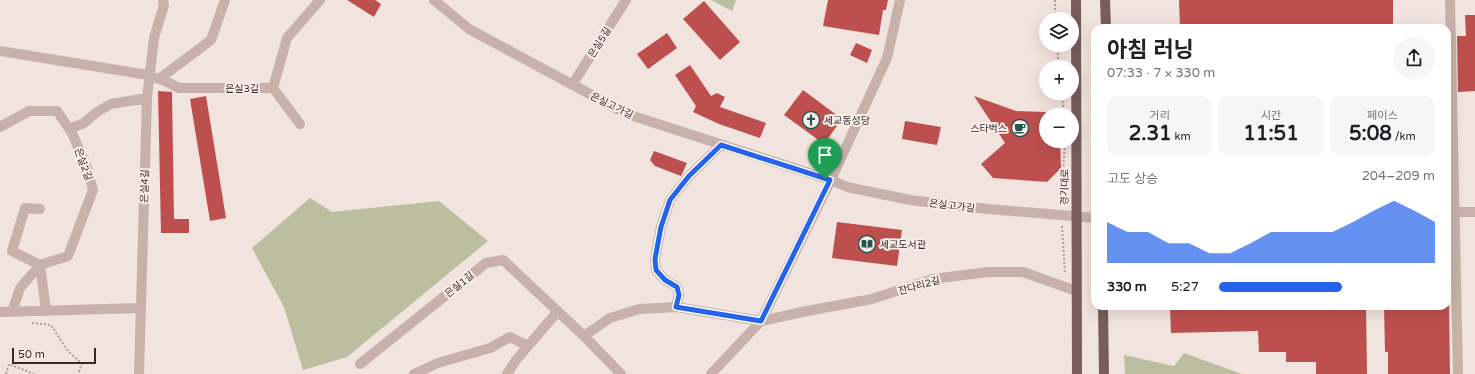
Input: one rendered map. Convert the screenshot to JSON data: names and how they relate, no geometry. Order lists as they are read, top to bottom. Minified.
{"streets":{"main road":["경기대로"],"street":["은실5길","은실3길","은실고가길","은실2길","은실4길","은실1길","잔다리2길"]},"crossings":[["은실5길","은실고가길"],["은실3길","은실4길"],["은실고가길","경기대로"],["경기대로","잔다리2길"],["은실1길","잔다리2길"]],"places":{"church":["세교동성당"],"cafe":["스타벅스"],"library":["세교도서관"]},"scale_bar":"50 m","page":{"map_buttons":["+","−"],"heading":["아침 러닝","07:33 · 7 × 330 m"],"stats":[["거리","2.31 km"],["시간","11:51"],["페이스","5:08 /km"]],"chart":["고도 상승","204–209 m"],"list":[{"name":"330 m","note":"5:27"}],"scale":"50 m"}}
